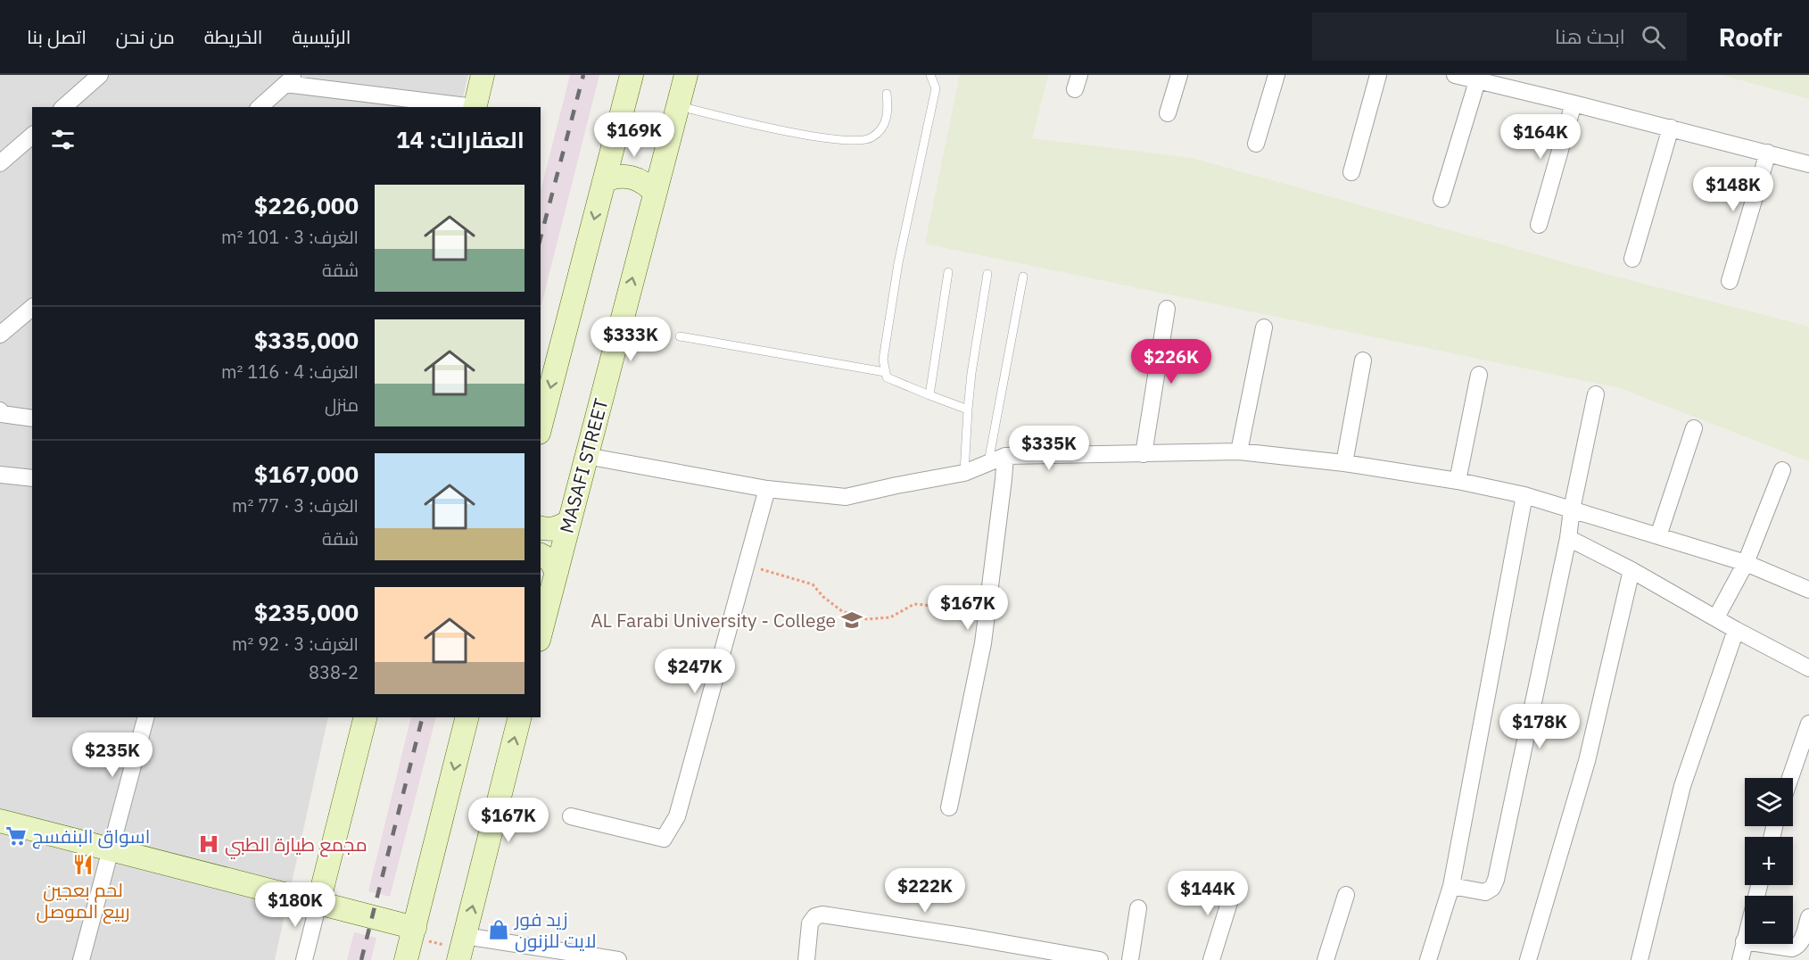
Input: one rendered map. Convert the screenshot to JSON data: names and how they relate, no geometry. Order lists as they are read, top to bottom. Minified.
{"streets":{"main road":["MASAFI STREET"]},"places":{"school or university":["AL Farabi University - College"],"supermarket":["اسواق البنفسج"],"hospital":["مجمع طيارة الطبي"],"restaurant":["لحم بعجين ربيع الموصل"],"shop":["زيد فور لايت للزنون"]},"page":{"header":"Roofr","search":"ابحث هنا","nav":["الرئيسية","الخريطة","من نحن","اتصل بنا"],"heading":"العقارات: 14","price":["$169K","$164K","$148K","$333K","$226K","$335K","$167K","$247K","$178K","$235K","$167K","$222K","$144K","$180K"],"list":[{"name":"$226,000","note":"الغرف: 3 · 101 m² · شقة"},{"name":"$335,000","note":"الغرف: 4 · 116 m² · منزل"},{"name":"$167,000","note":"الغرف: 3 · 77 m² · شقة"},{"name":"$235,000","note":"الغرف: 3 · 92 m² · 838-2"}],"map_buttons":["+","−"]}}
